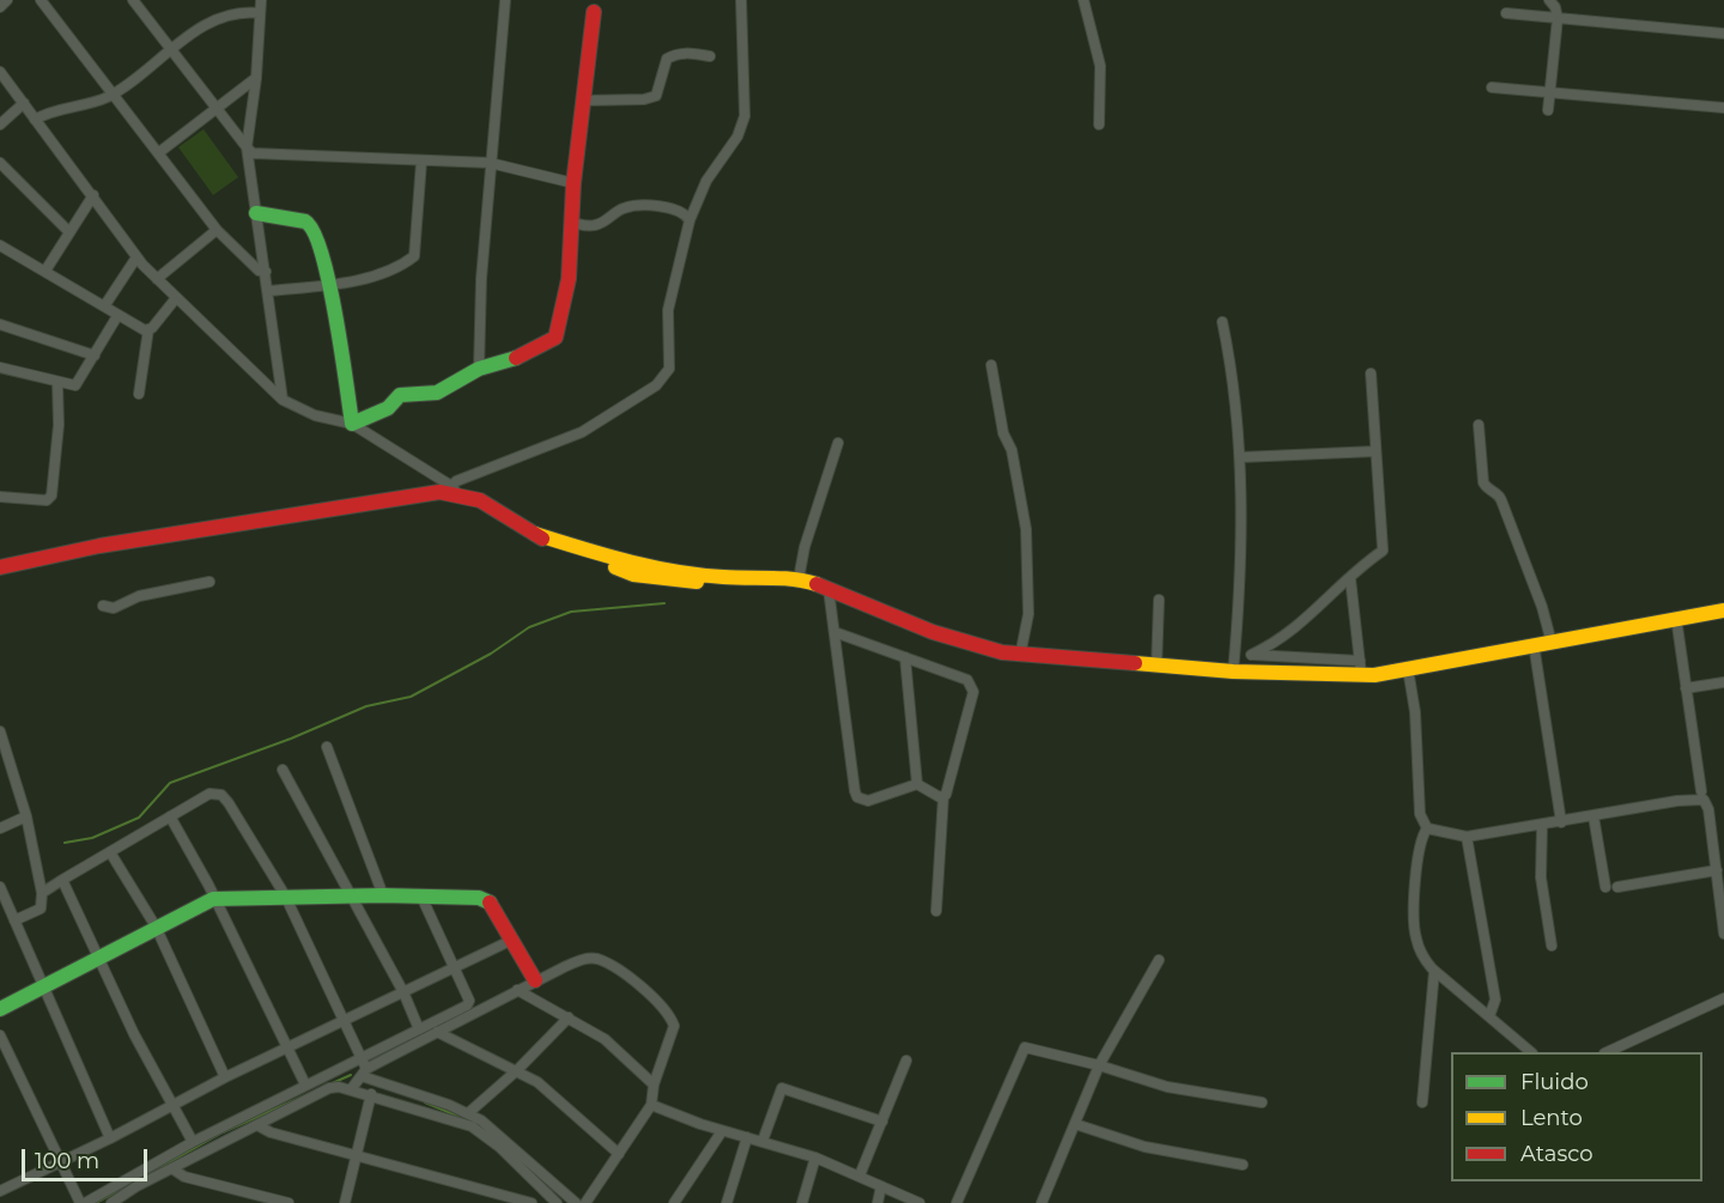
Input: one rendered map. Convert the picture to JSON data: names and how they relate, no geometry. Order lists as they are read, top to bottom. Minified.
{"legend":["Fluido","Lento","Atasco"],"scale_bar":"100 m"}
